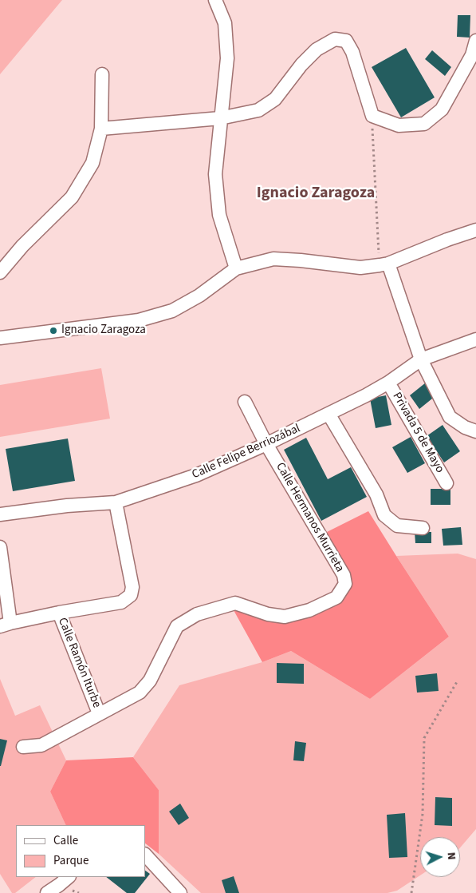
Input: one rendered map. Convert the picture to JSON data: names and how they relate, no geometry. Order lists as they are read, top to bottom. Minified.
{"streets":{"street":["Privada 5 de Mayo","Calle Felipe Berriozábal","Calle Hermanos Murrieta","Calle Ramón Iturbe"]},"crossings":[["Privada 5 de Mayo","Calle Felipe Berriozábal"],["Calle Felipe Berriozábal","Calle Hermanos Murrieta"],["Calle Hermanos Murrieta","Calle Ramón Iturbe"]],"districts":["Ignacio Zaragoza"],"places":["Ignacio Zaragoza"],"legend":["Calle","Parque"],"north":"right"}
